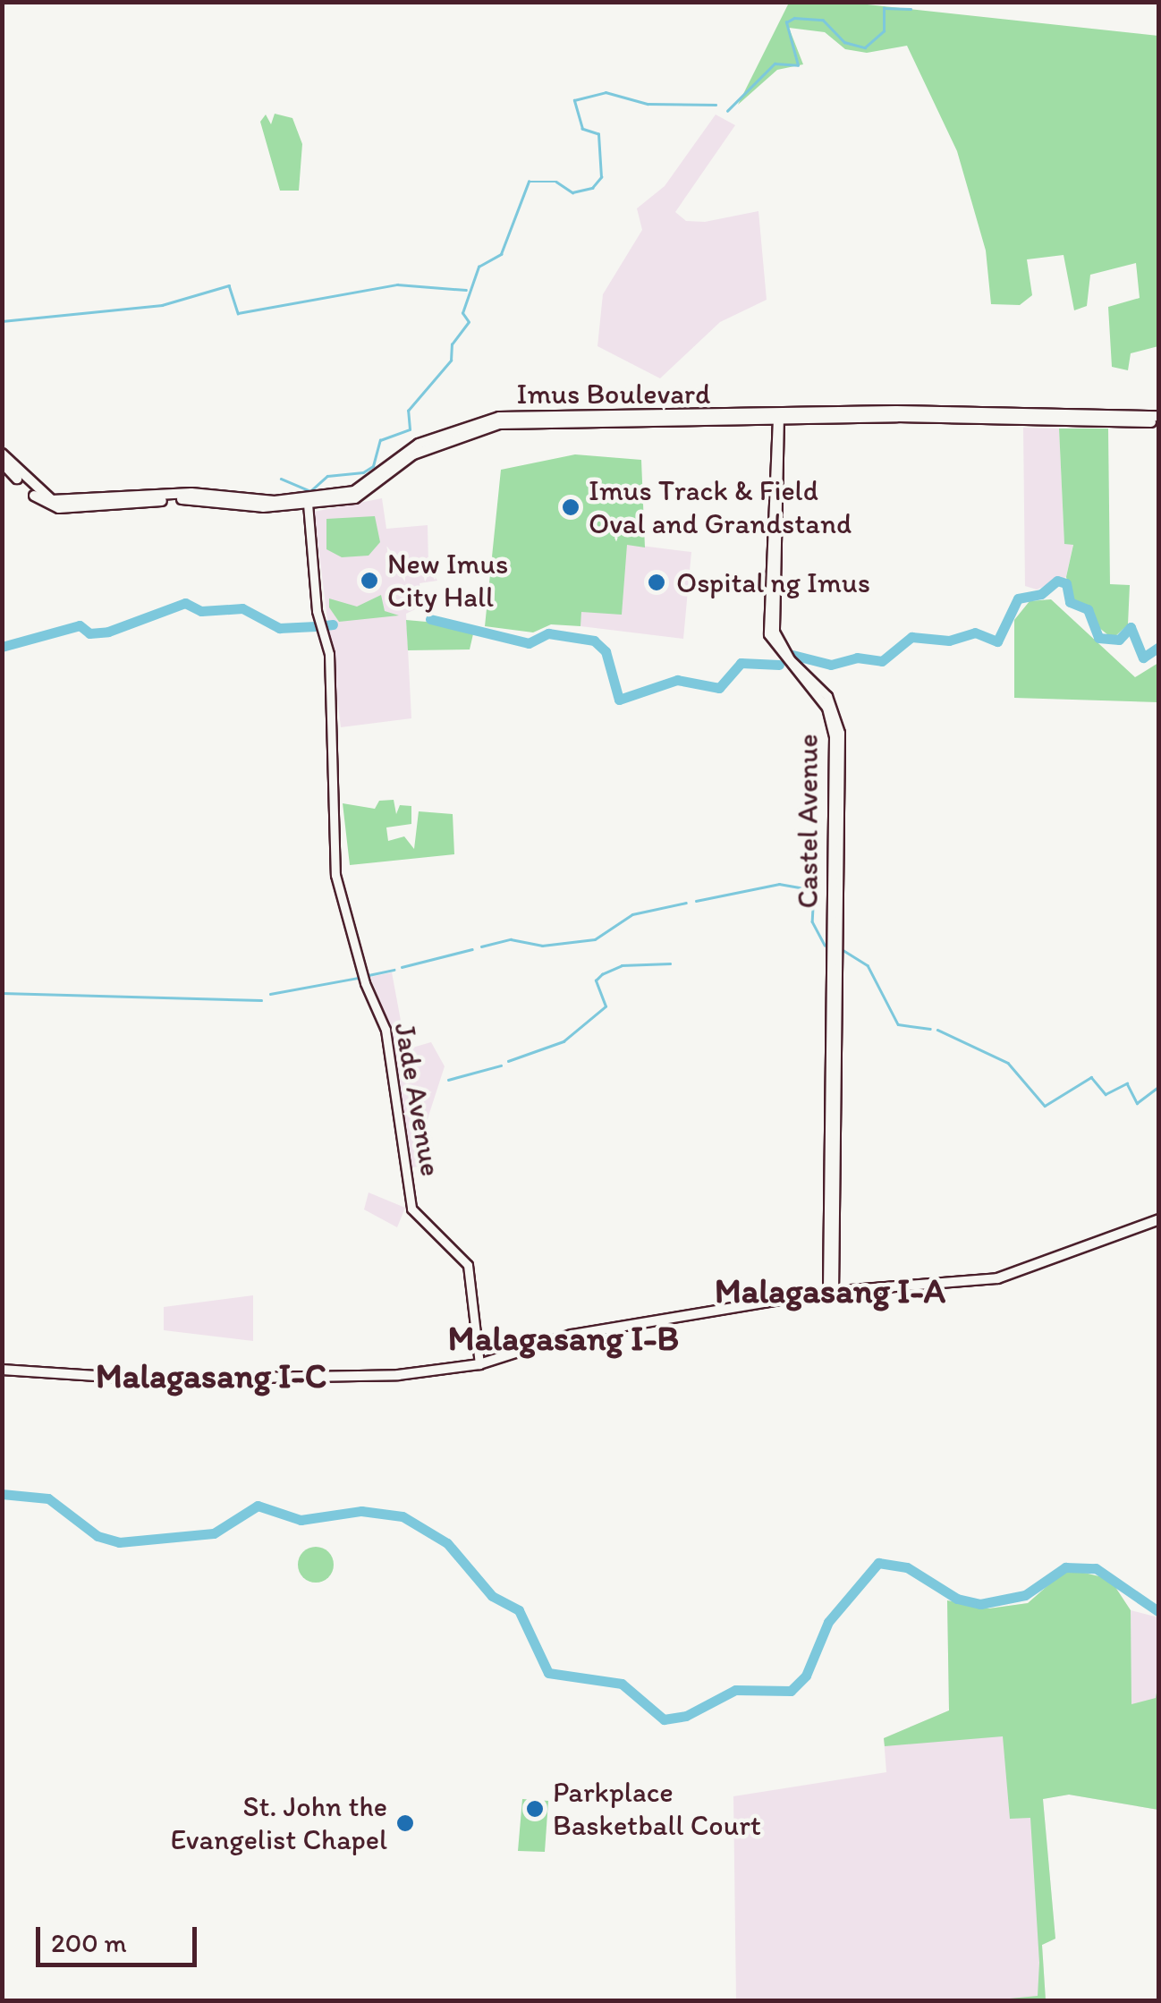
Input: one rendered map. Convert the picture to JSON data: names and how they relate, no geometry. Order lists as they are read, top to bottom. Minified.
{"streets":{"main road":["Imus Boulevard"],"street":["Castel Avenue","Jade Avenue"]},"crossings":[["Imus Boulevard","Castel Avenue"],["Imus Boulevard","Jade Avenue"]],"districts":["Malagasang I-A","Malagasang I-B","Malagasang I-C"],"places":["Imus Track & Field Oval and Grandstand","New Imus City Hall","Ospital ng Imus","Parkplace Basketball Court","St. John the Evangelist Chapel"],"scale_bar":"200 m"}
